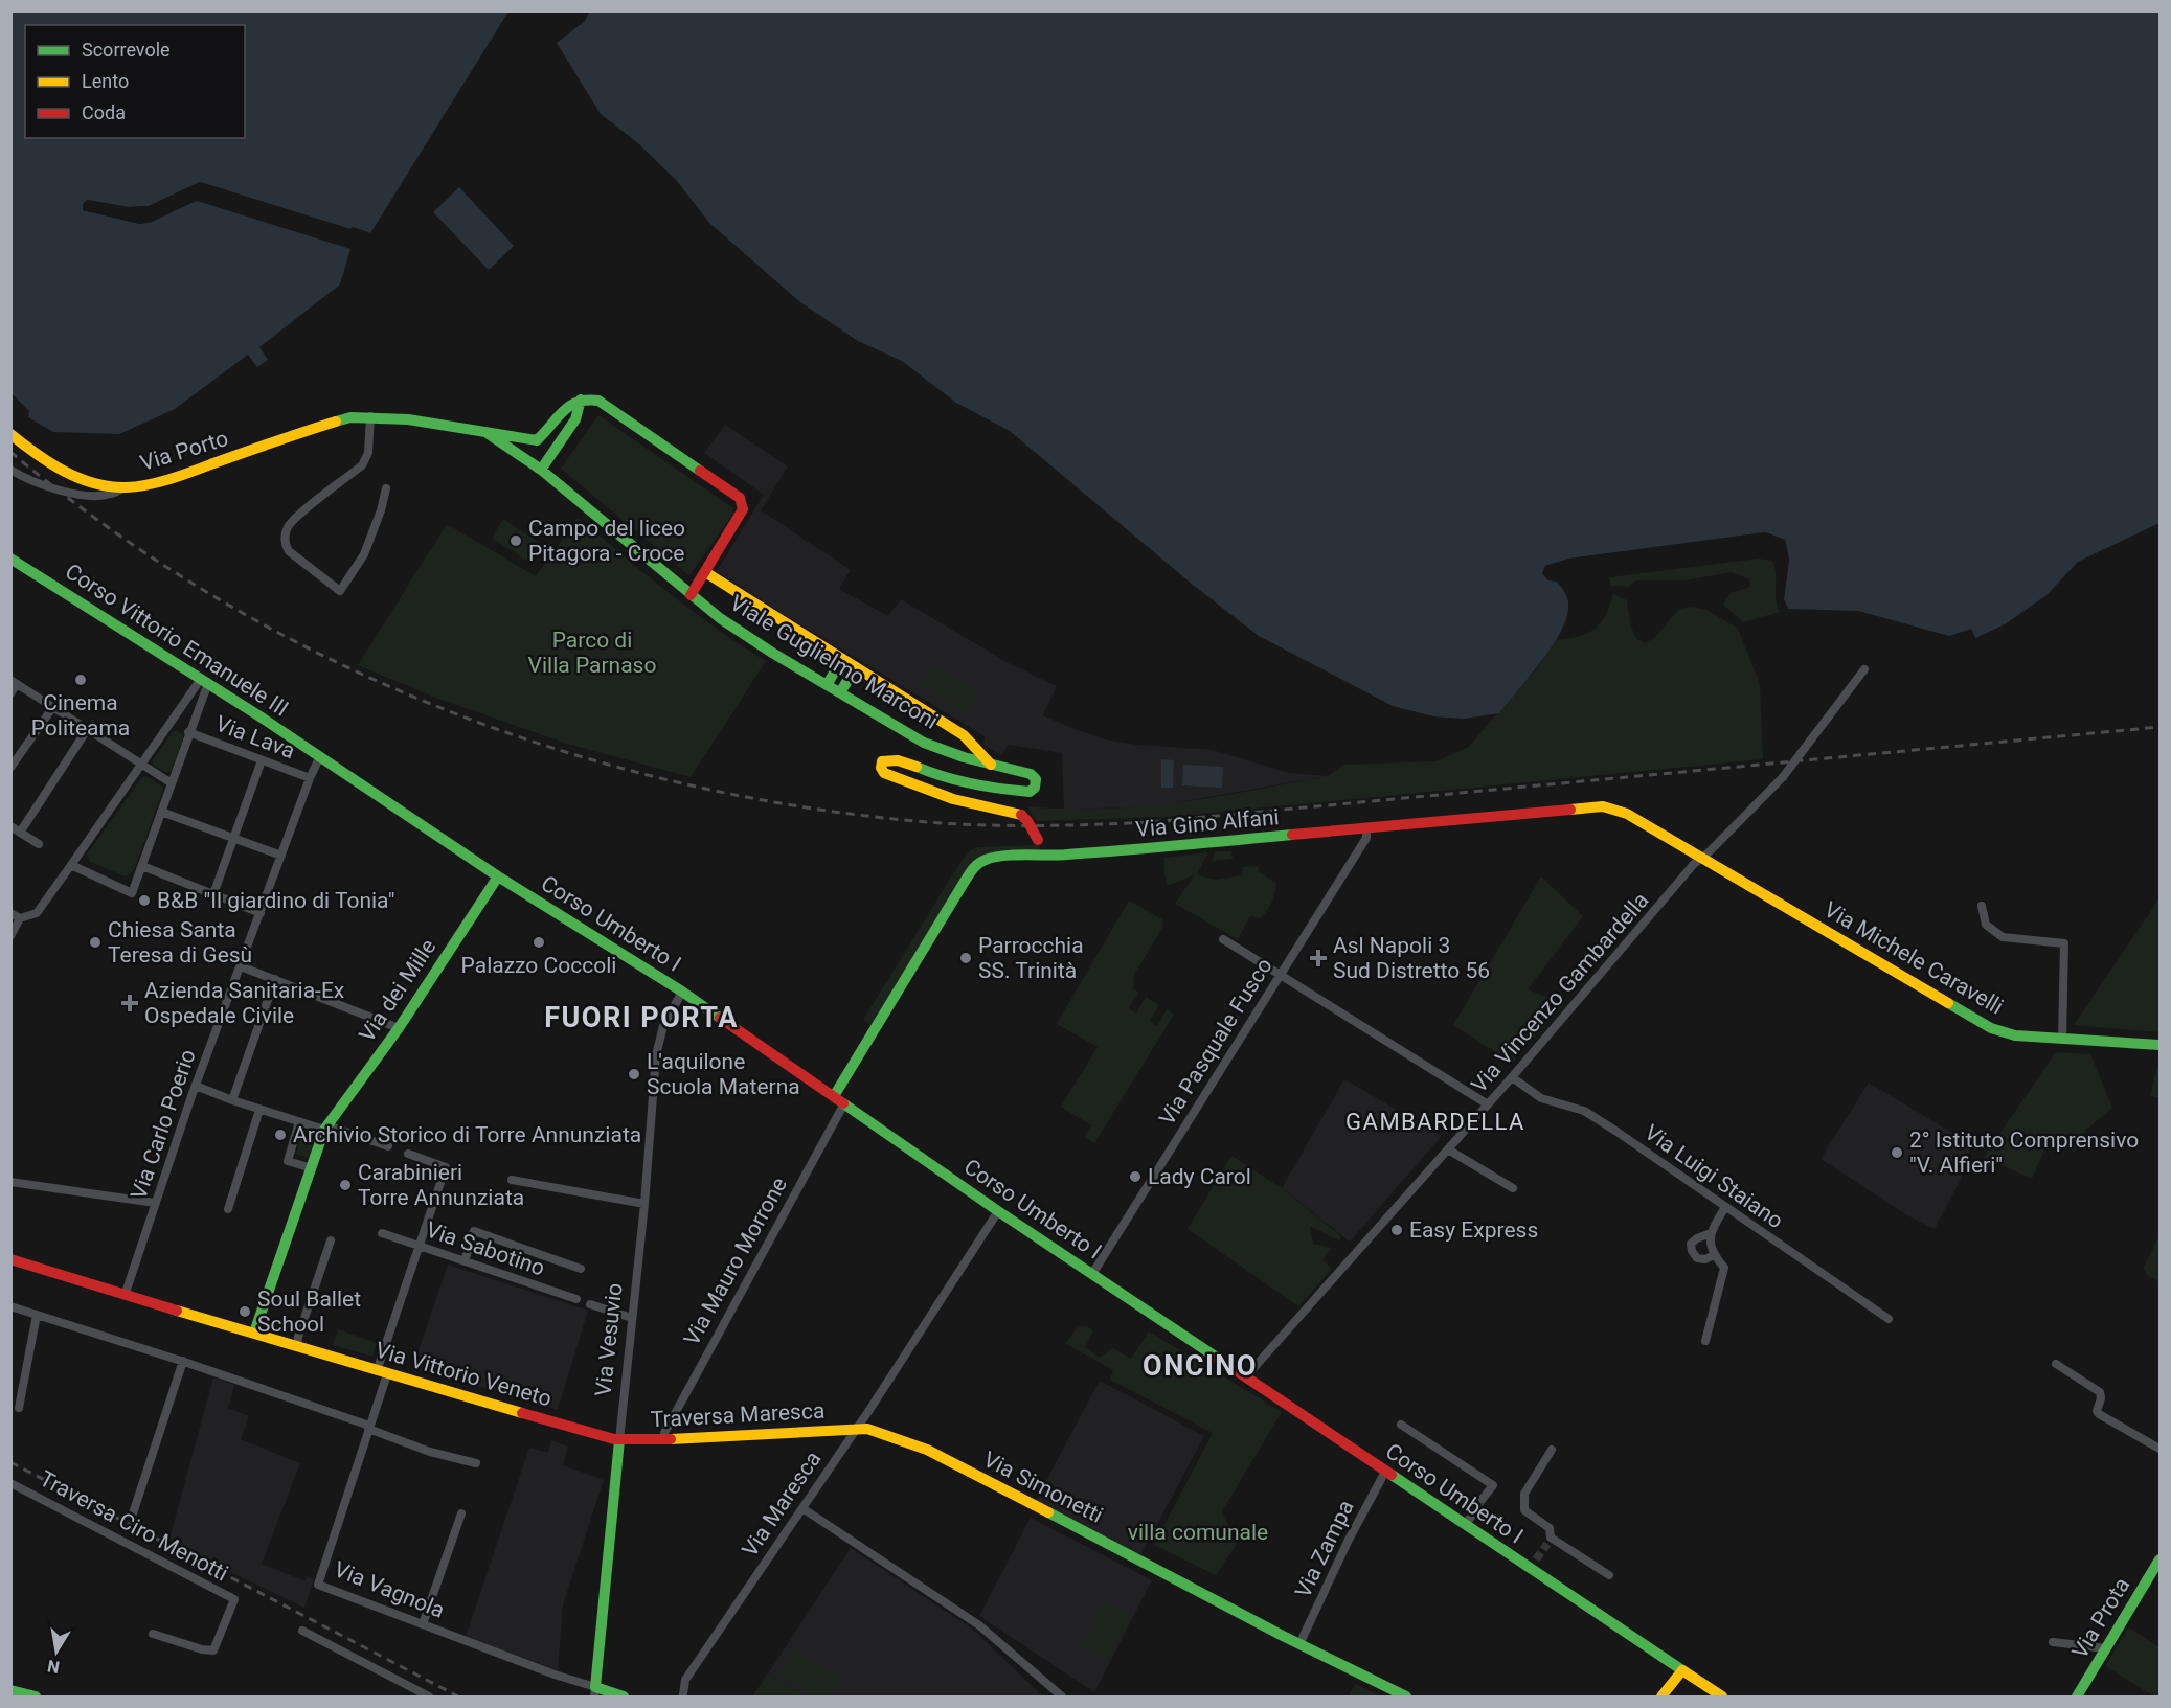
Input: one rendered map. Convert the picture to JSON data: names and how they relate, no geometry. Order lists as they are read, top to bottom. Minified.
{"streets":{"main road":["Via Porto","Corso Vittorio Emanuele III","Viale Guglielmo Marconi","Via Gino Alfani","Corso Umberto I","Via Michele Caravelli","Via dei Mille","Via Vesuvio","Via Vittorio Veneto","Traversa Maresca","Via Simonetti","Via Prota"],"street":["Via Lava","Via Vincenzo Gambardella","Via Pasquale Fusco","Via Carlo Poerio","Via Luigi Staiano","Via Sabotino","Via Mauro Morrone","Via Maresca","Traversa Ciro Menotti","Via Zampa","Via Vagnola"]},"crossings":[["Via Porto","Viale Guglielmo Marconi"],["Corso Vittorio Emanuele III","Corso Umberto I"],["Corso Vittorio Emanuele III","Via Carlo Poerio"],["Via Lava","Via Carlo Poerio"],["Via Gino Alfani","Corso Umberto I"],["Via Gino Alfani","Via Michele Caravelli"],["Via Gino Alfani","Via Vincenzo Gambardella"],["Via Gino Alfani","Via Pasquale Fusco"],["Corso Umberto I","Via dei Mille"],["Corso Umberto I","Via Vincenzo Gambardella"],["Corso Umberto I","Via Pasquale Fusco"],["Corso Umberto I","Via Carlo Poerio"],["Corso Umberto I","Via Mauro Morrone"],["Corso Umberto I","Via Vesuvio"],["Corso Umberto I","Via Maresca"],["Corso Umberto I","Via Zampa"],["Via Michele Caravelli","Via Vincenzo Gambardella"],["Via dei Mille","Via Vittorio Veneto"],["Via Vincenzo Gambardella","Via Luigi Staiano"],["Via Carlo Poerio","Via Vittorio Veneto"],["Via Mauro Morrone","Traversa Maresca"],["Via Vesuvio","Via Vittorio Veneto"],["Via Vesuvio","Traversa Maresca"],["Via Vesuvio","Via Vagnola"],["Via Vittorio Veneto","Traversa Maresca"],["Traversa Maresca","Via Simonetti"],["Traversa Maresca","Via Maresca"],["Via Simonetti","Via Maresca"],["Via Simonetti","Via Zampa"]],"districts":["FUORI PORTA","GAMBARDELLA","ONCINO"],"parks":["Parco di Villa Parnaso","villa comunale"],"places":{"other":["Campo del liceo Pitagora - Croce","Cinema Politeama","B&B \"Il giardino di Tonia\"","Chiesa Santa Teresa di Gesù","Palazzo Coccoli","Parrocchia SS. Trinità","L'aquilone Scuola Materna","Archivio Storico di Torre Annunziata","2° Istituto Comprensivo \"V. Alfieri\"","Lady Carol","Carabinieri Torre Annunziata","Easy Express","Soul Ballet School"],"health":["Asl Napoli 3 Sud Distretto 56","Azienda Sanitaria-Ex Ospedale Civile"]},"legend":["Scorrevole","Lento","Coda"],"north":"bottom"}
